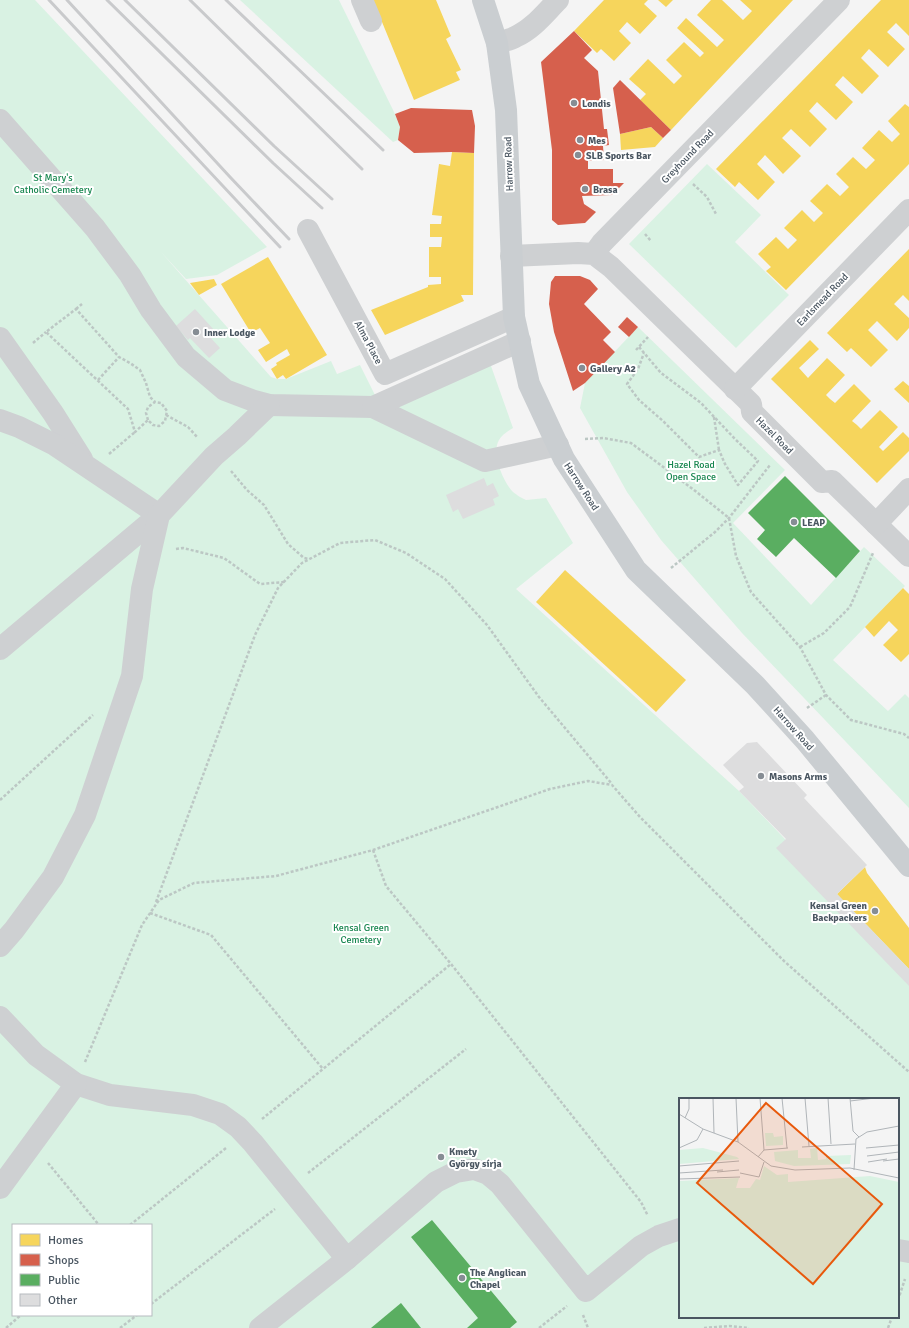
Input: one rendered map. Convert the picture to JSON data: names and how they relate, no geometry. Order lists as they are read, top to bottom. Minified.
{"streets":{"main road":["Harrow Road"],"street":["Greyhound Road","Earlsmead Road","Alma Place","Hazel Road"]},"crossings":[["Greyhound Road","Hazel Road"],["Harrow Road","Alma Place"],["Earlsmead Road","Hazel Road"]],"parks":["St Mary's Catholic Cemetery","Hazel Road Open Space","Kensal Green Cemetery"],"places":["Londis","Mes","SLB Sports Bar","Brasa","Inner Lodge","Gallery A2","LEAP","Masons Arms","Kensal Green Backpackers","Kmety György sírja","The Anglican Chapel"],"legend":["Homes","Shops","Public","Other"]}
